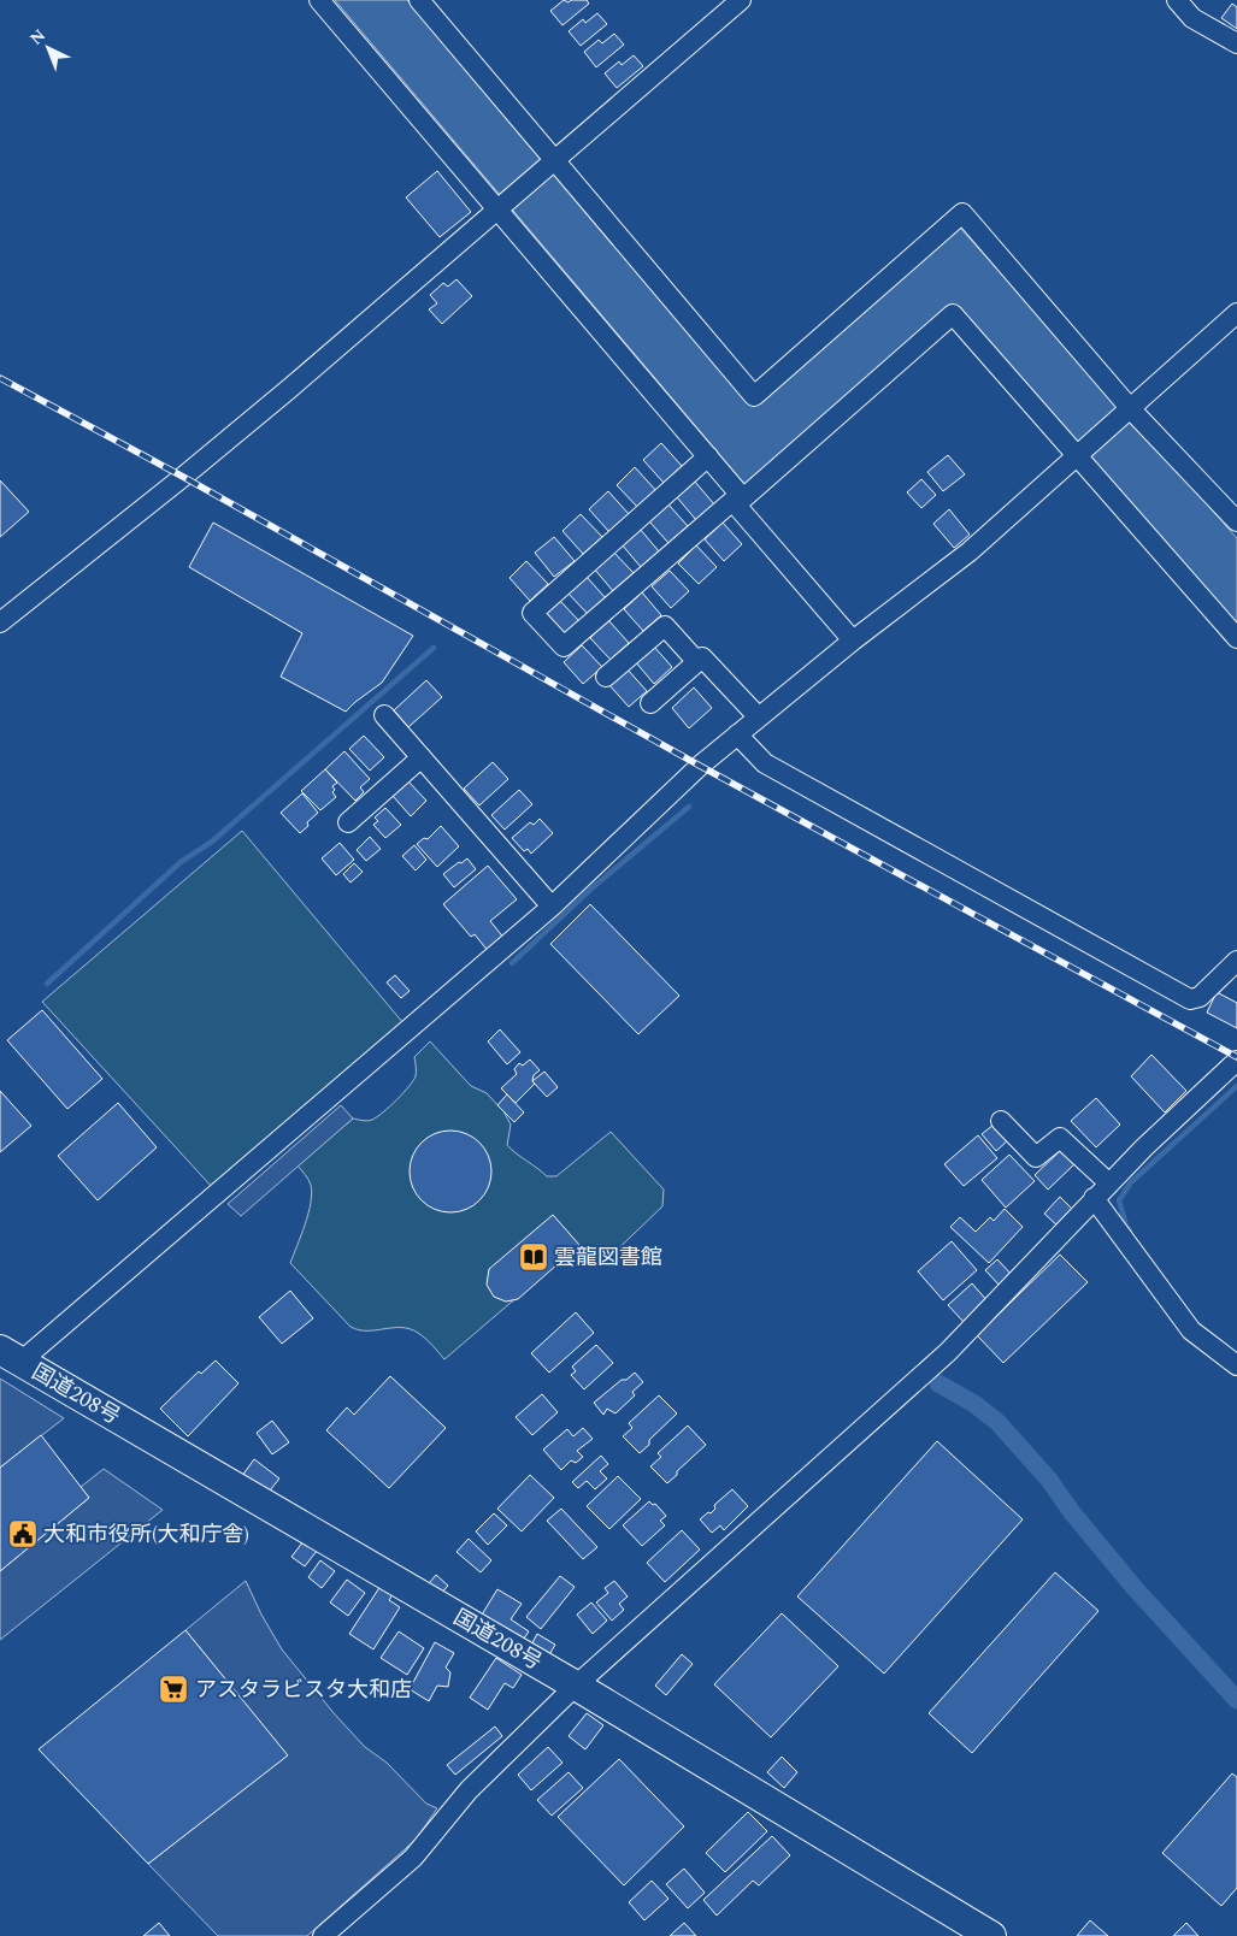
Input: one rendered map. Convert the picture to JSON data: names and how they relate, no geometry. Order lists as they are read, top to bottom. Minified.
{"streets":{"highway":["国道208号"]},"places":{"library":["雲龍図書館"],"public building":["大和市役所(大和庁舎)"],"supermarket":["アスタラビスタ大和店"]},"north":"top left"}
